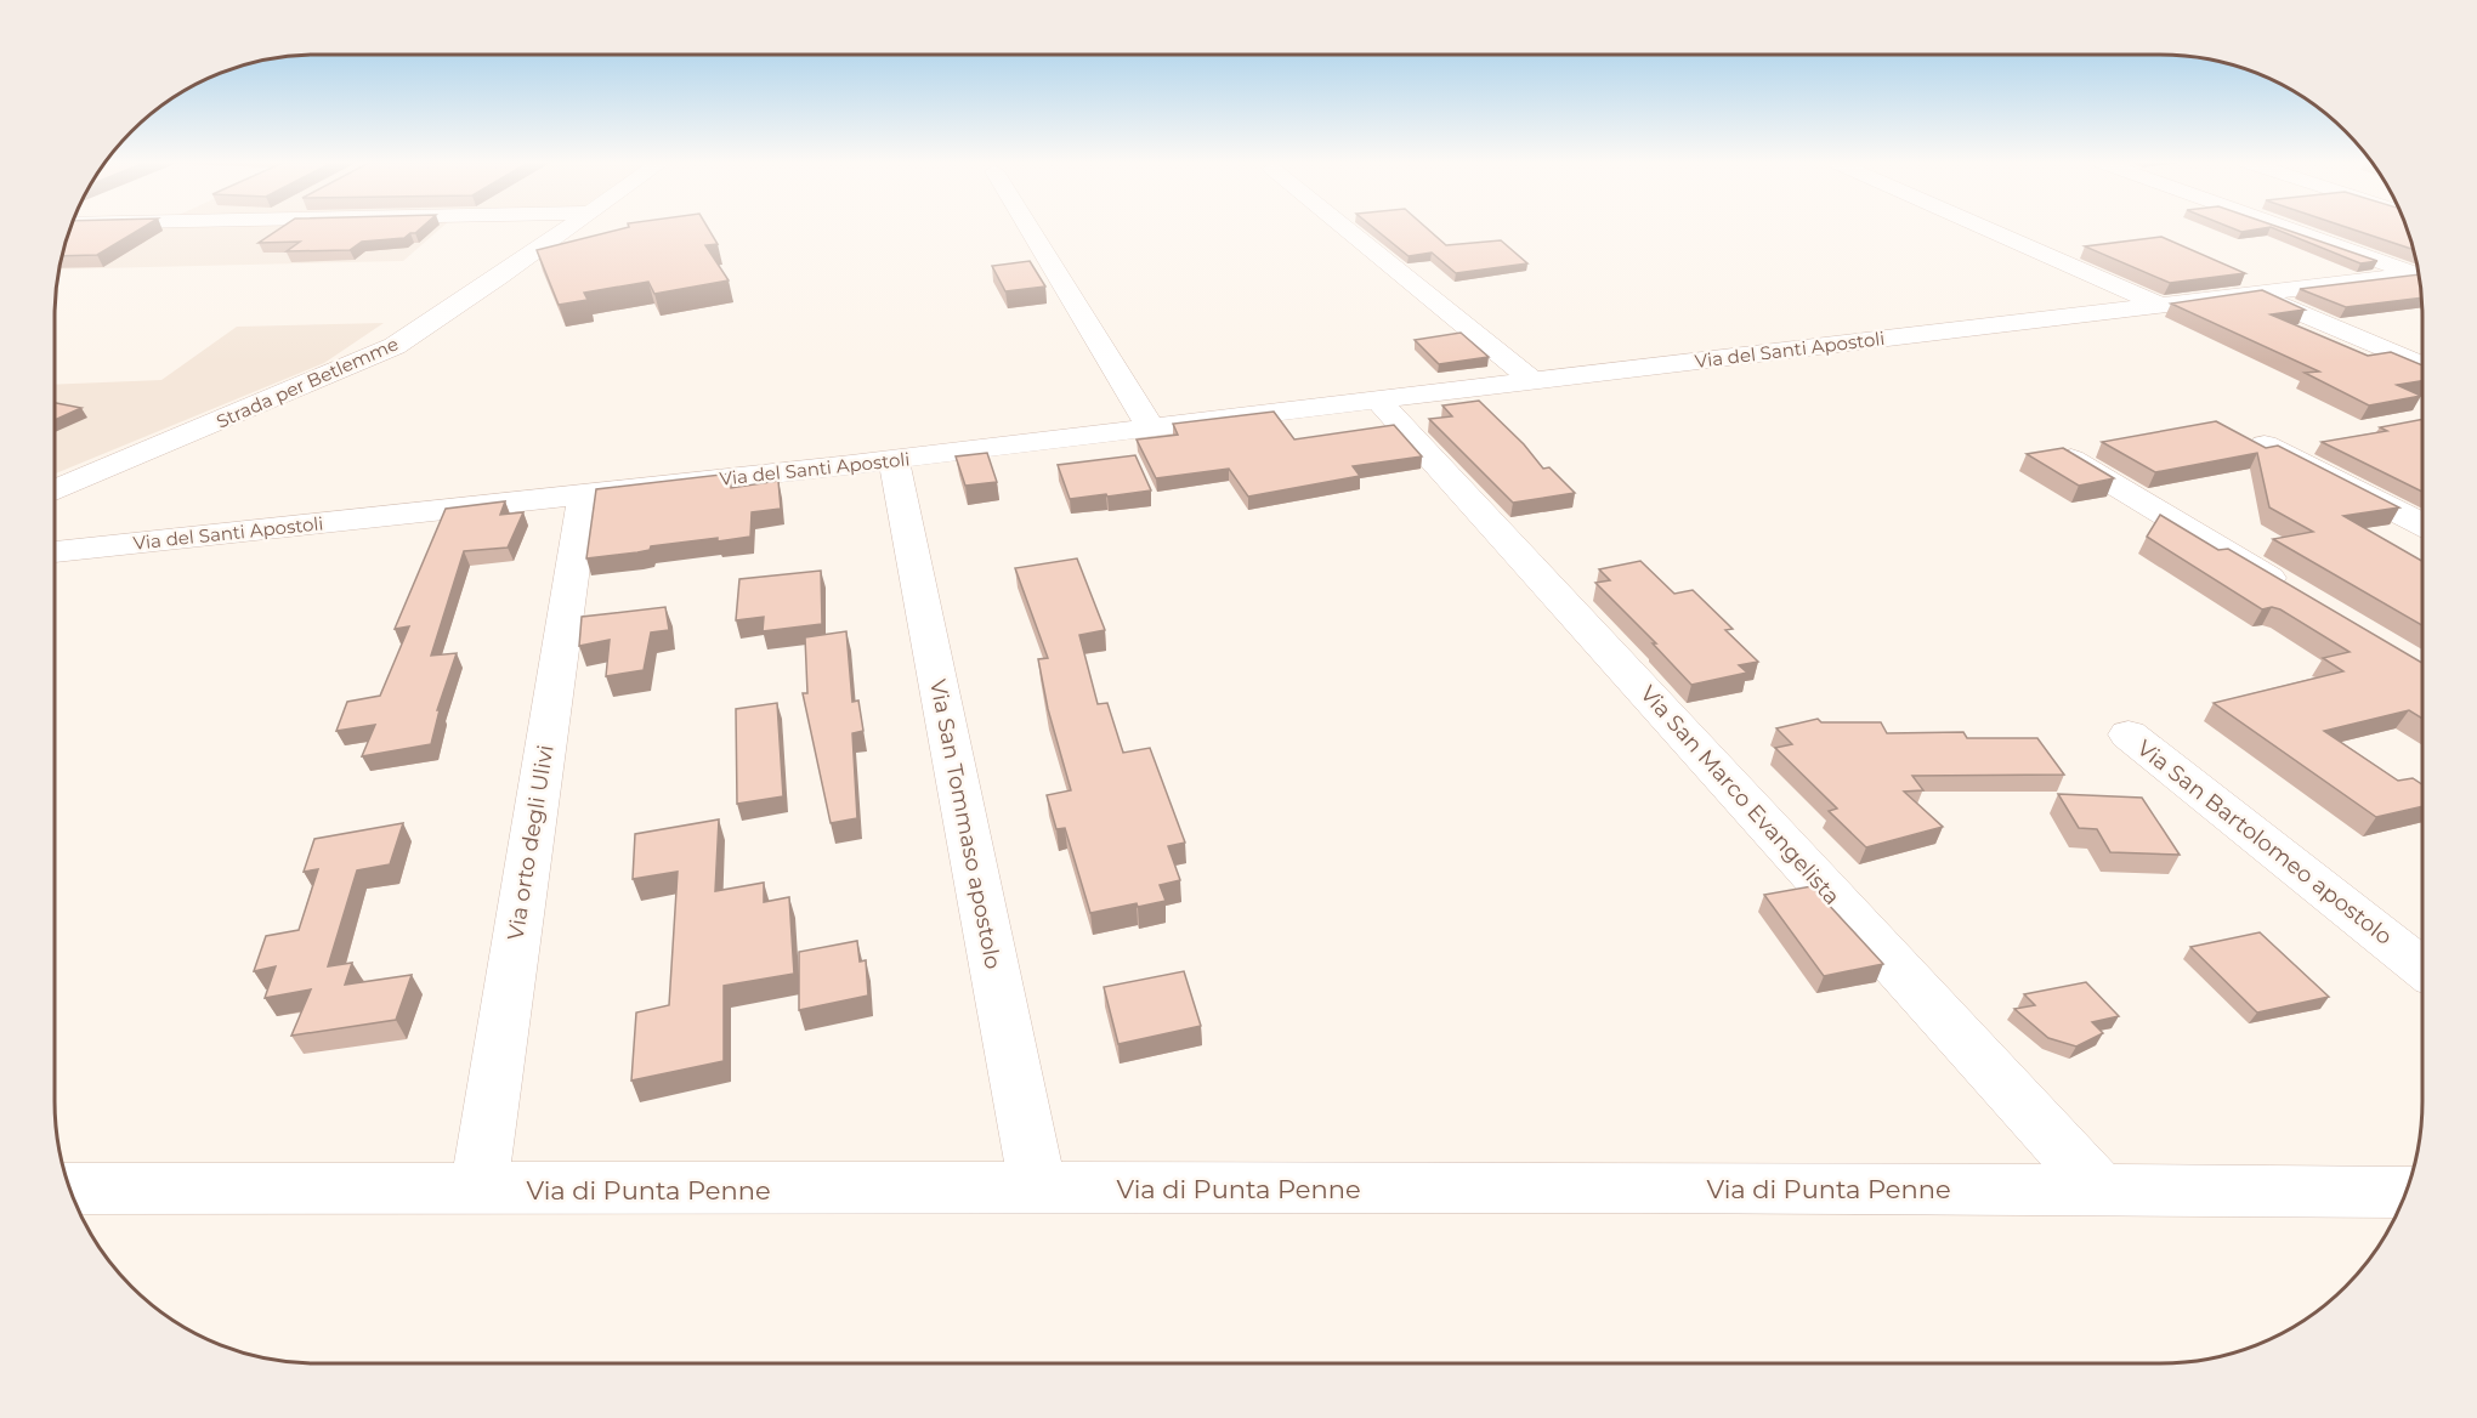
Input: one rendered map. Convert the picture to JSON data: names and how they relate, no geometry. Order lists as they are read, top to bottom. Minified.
{"streets":{"street":["Via del Santi Apostoli","Strada per Betlemme","Via San Marco Evangelista","Via San Tommaso apostolo","Via orto degli Ulivi","Via San Bartolomeo apostolo","Via di Punta Penne"]},"crossings":[["Via del Santi Apostoli","Via San Marco Evangelista"],["Via del Santi Apostoli","Via San Tommaso apostolo"],["Via del Santi Apostoli","Via orto degli Ulivi"],["Via San Marco Evangelista","Via di Punta Penne"],["Via San Tommaso apostolo","Via di Punta Penne"],["Via orto degli Ulivi","Via di Punta Penne"]]}
